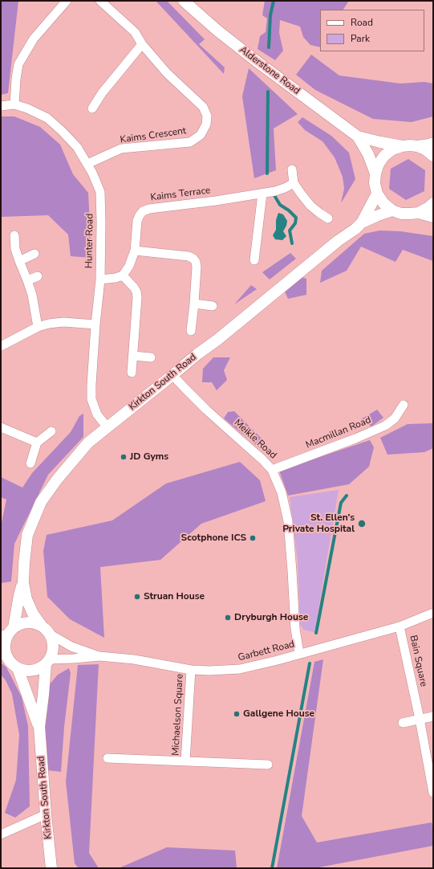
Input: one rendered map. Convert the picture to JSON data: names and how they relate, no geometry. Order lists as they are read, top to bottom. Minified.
{"streets":{"street":["Alderstone Road","Kaims Crescent","Kaims Terrace","Hunter Road","Kirkton South Road","Macmillan Road","Meikle Road","Garbett Road","Bain Square","Michaelson Square"]},"crossings":[["Kaims Crescent","Hunter Road"],["Hunter Road","Kirkton South Road"],["Kirkton South Road","Meikle Road"],["Kirkton South Road","Garbett Road"],["Macmillan Road","Meikle Road"],["Meikle Road","Garbett Road"],["Garbett Road","Bain Square"],["Garbett Road","Michaelson Square"]],"places":["JD Gyms","St. Ellen’s Private Hospital","Scotphone ICS","Struan House","Dryburgh House","Gallgene House"],"legend":["Road","Park"]}
